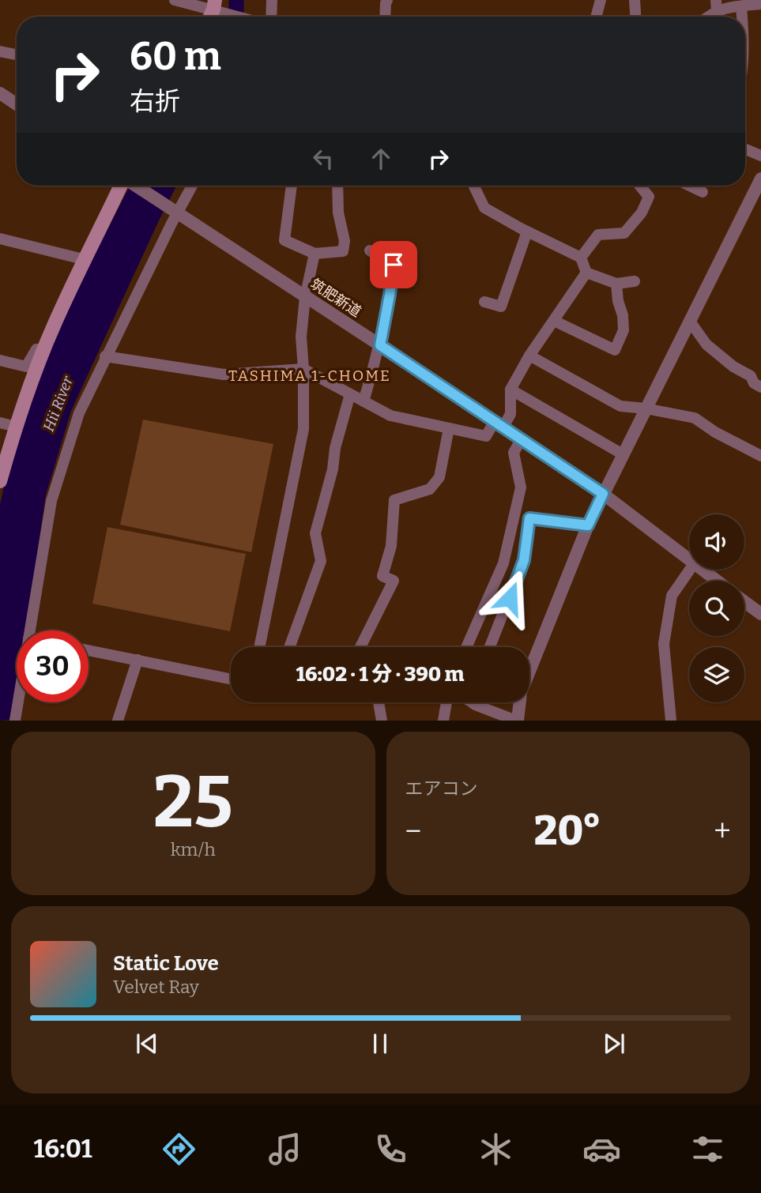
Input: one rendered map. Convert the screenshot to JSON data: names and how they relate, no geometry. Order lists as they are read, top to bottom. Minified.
{"streets":{"street":["筑肥新道"]},"districts":["TASHIMA 1-CHOME"],"water":["Hii River"],"page":{"turn":["60 m","右折"],"limit":"30","trip":"16:02 · 1 分 · 390 m","tile":[["25","km/h"],"エアコン"],"heat":["−","20°","+"],"song":["Static Love","Velvet Ray"],"tabs":"16:01"}}
